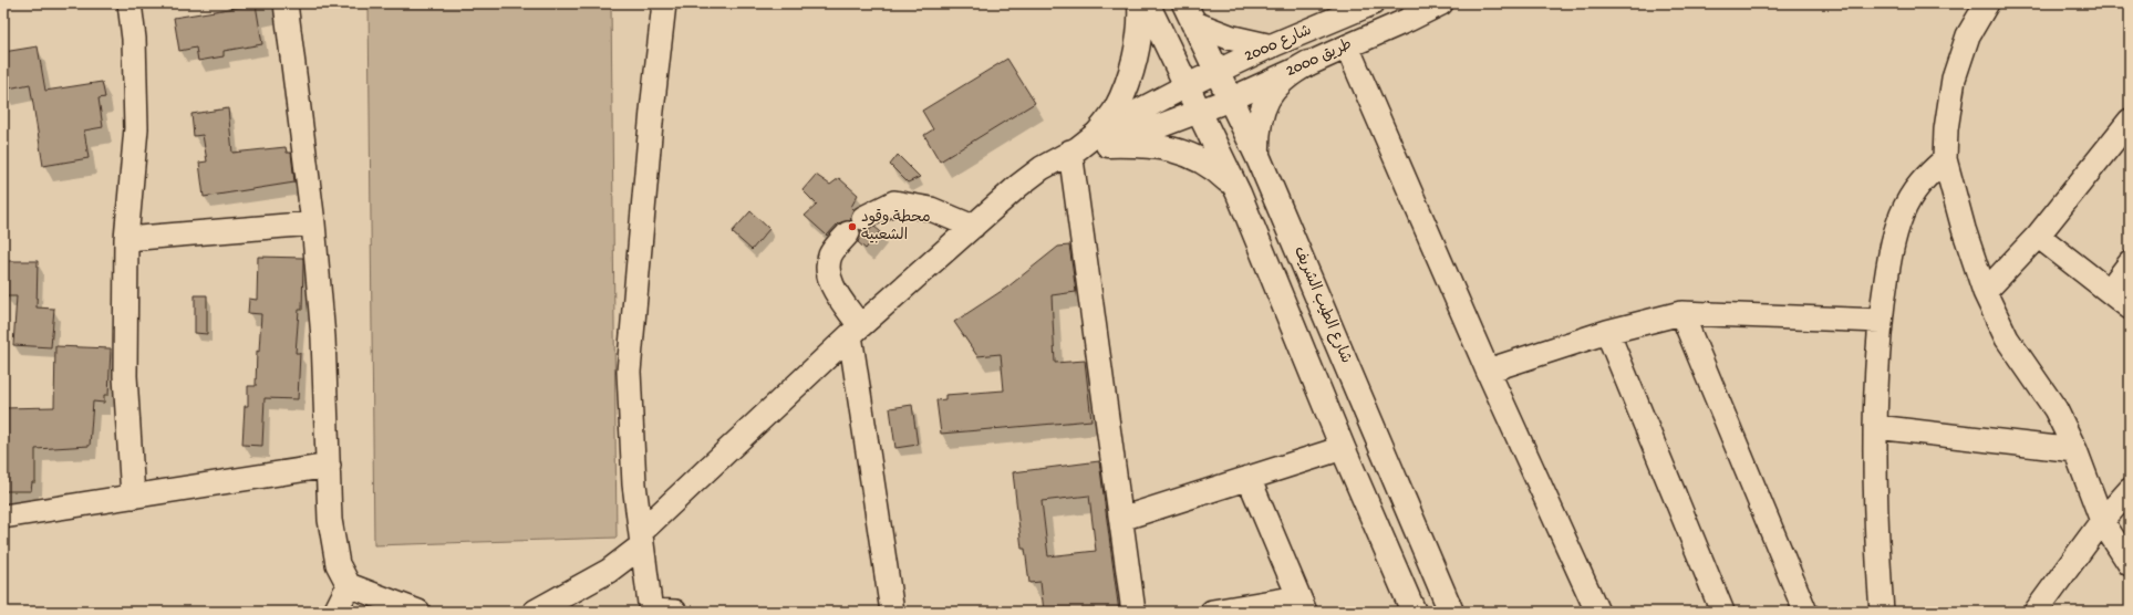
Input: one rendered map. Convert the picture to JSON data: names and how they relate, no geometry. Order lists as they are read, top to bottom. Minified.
{"streets":{"main road":["شارع الطيب الشريف"],"street":["شارع 2000","طريق 2000"]},"crossings":[["شارع 2000","طريق 2000"],["شارع 2000","شارع الطيب الشريف"],["طريق 2000","شارع الطيب الشريف"]],"places":["محطة وقود الشعبية"]}
